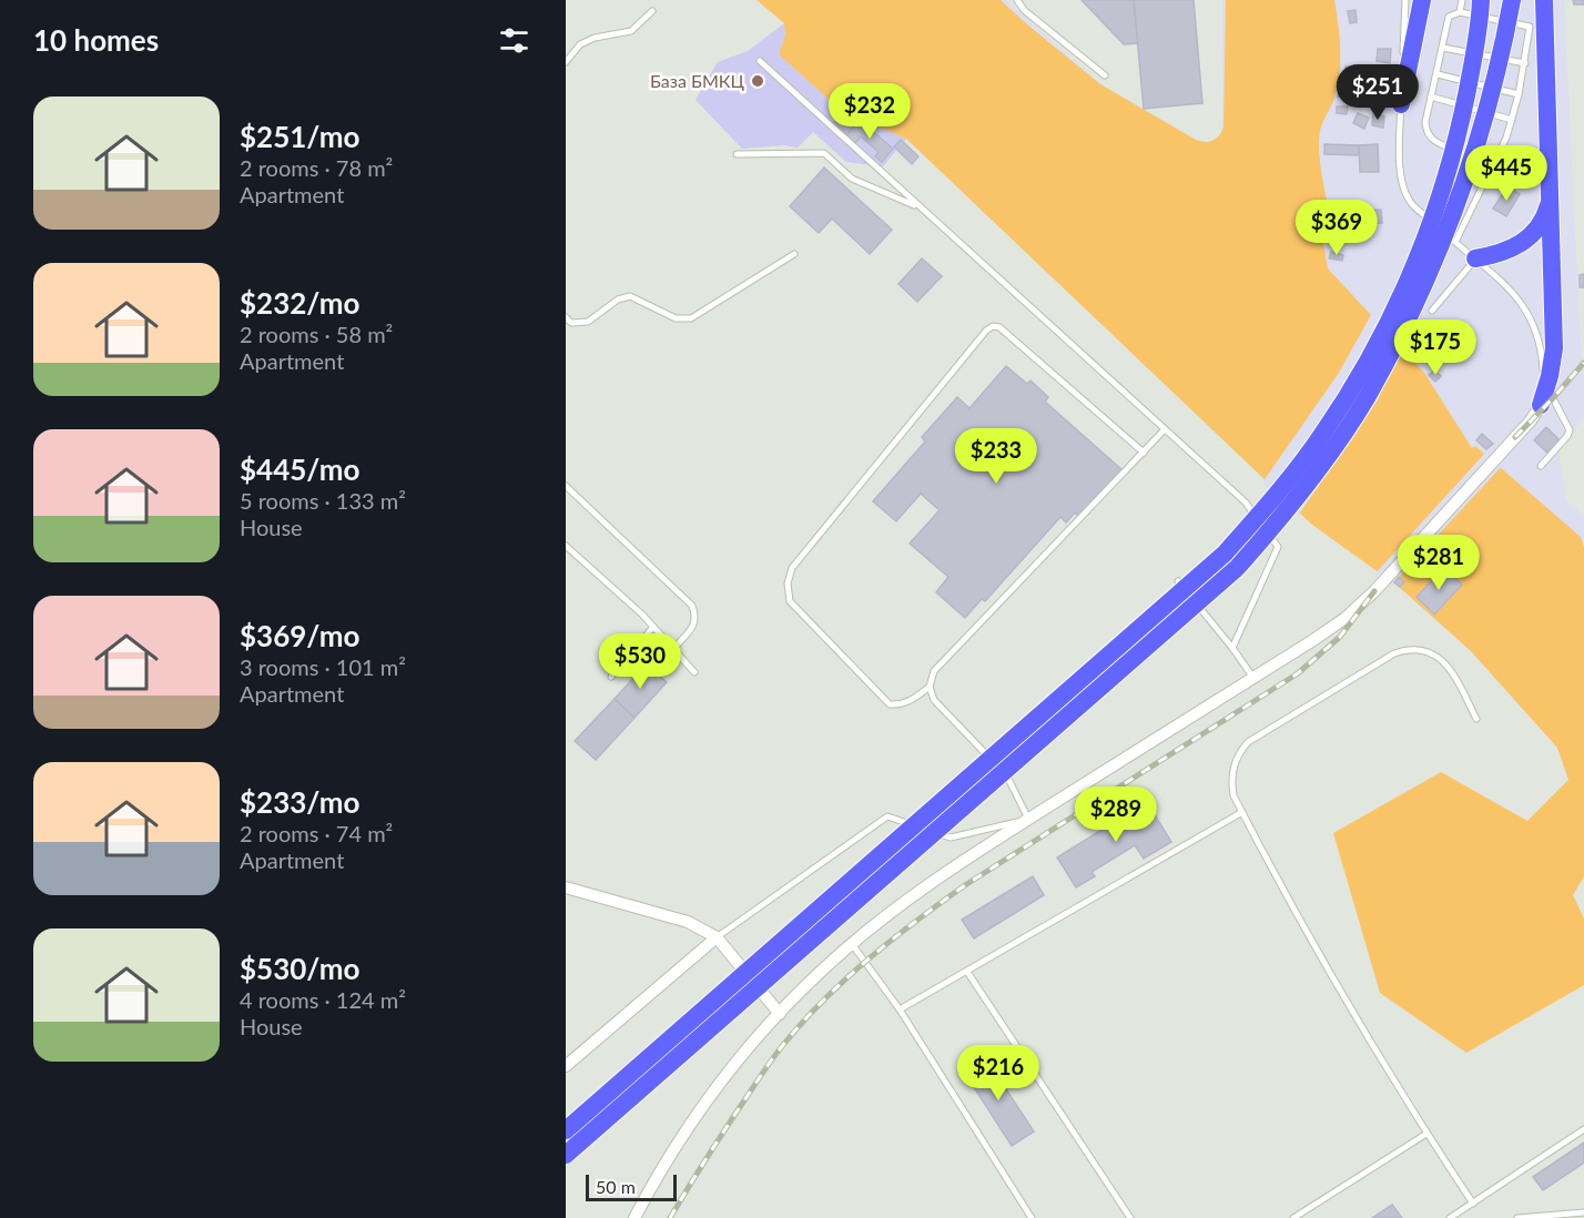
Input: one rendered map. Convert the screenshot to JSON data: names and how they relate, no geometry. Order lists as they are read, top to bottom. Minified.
{"places":["База БМКЦ"],"scale_bar":"50 m","page":{"heading":"10 homes","price":["$251","$232","$445","$369","$175","$233","$281","$530","$289","$216"],"list":[{"name":"$251/mo","note":"2 rooms · 78 m² · Apartment"},{"name":"$232/mo","note":"2 rooms · 58 m² · Apartment"},{"name":"$445/mo","note":"5 rooms · 133 m² · House"},{"name":"$369/mo","note":"3 rooms · 101 m² · Apartment"},{"name":"$233/mo","note":"2 rooms · 74 m² · Apartment"},{"name":"$530/mo","note":"4 rooms · 124 m² · House"}],"scale":"50 m"}}
